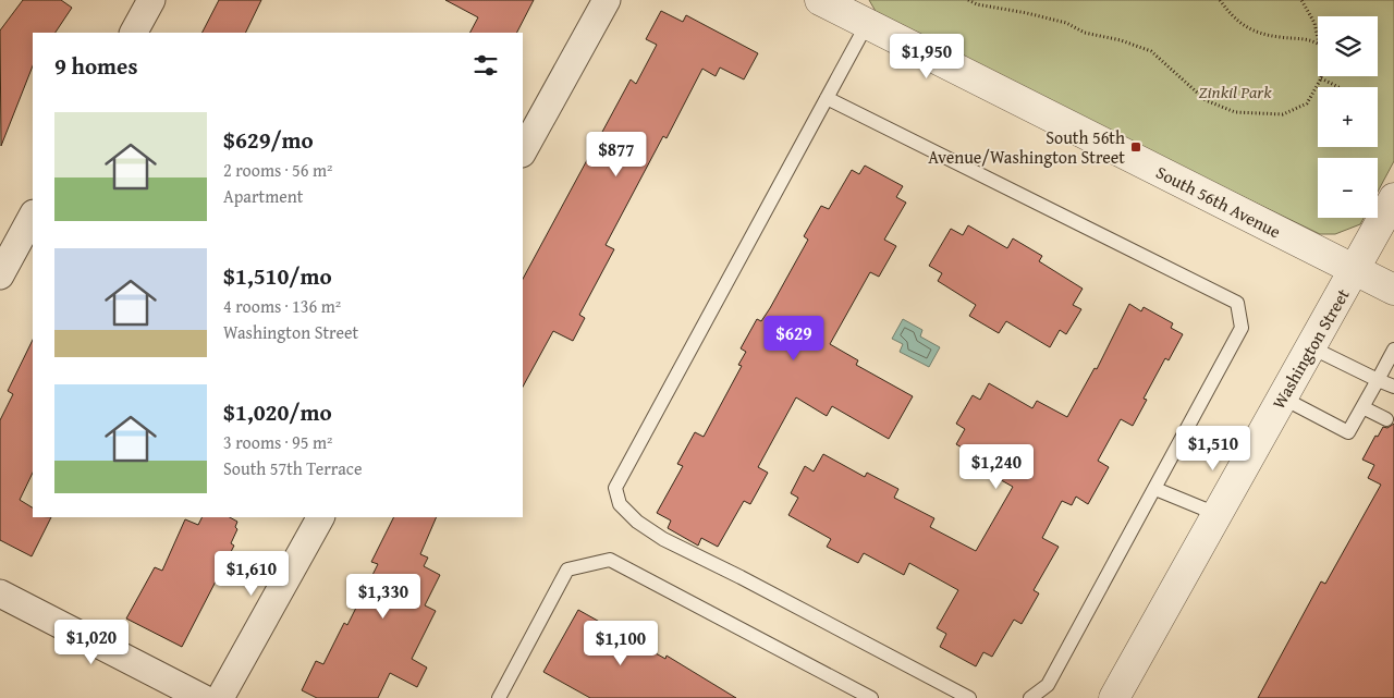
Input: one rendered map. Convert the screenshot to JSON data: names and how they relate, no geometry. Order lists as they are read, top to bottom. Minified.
{"streets":{"street":["South 56th Avenue","Washington Street"]},"crossings":[["South 56th Avenue","Washington Street"]],"parks":["Zinkil Park"],"places":{"transit":["South 56th Avenue/Washington Street"]},"page":{"map_buttons":["+","−"],"heading":"9 homes","price":["$1,950","$877","$629","$1,510","$1,240","$1,610","$1,330","$1,020","$1,100"],"list":[{"name":"$629/mo","note":"2 rooms · 56 m² · Apartment"},{"name":"$1,510/mo","note":"4 rooms · 136 m² · Washington Street"},{"name":"$1,020/mo","note":"3 rooms · 95 m² · South 57th Terrace"}]}}
